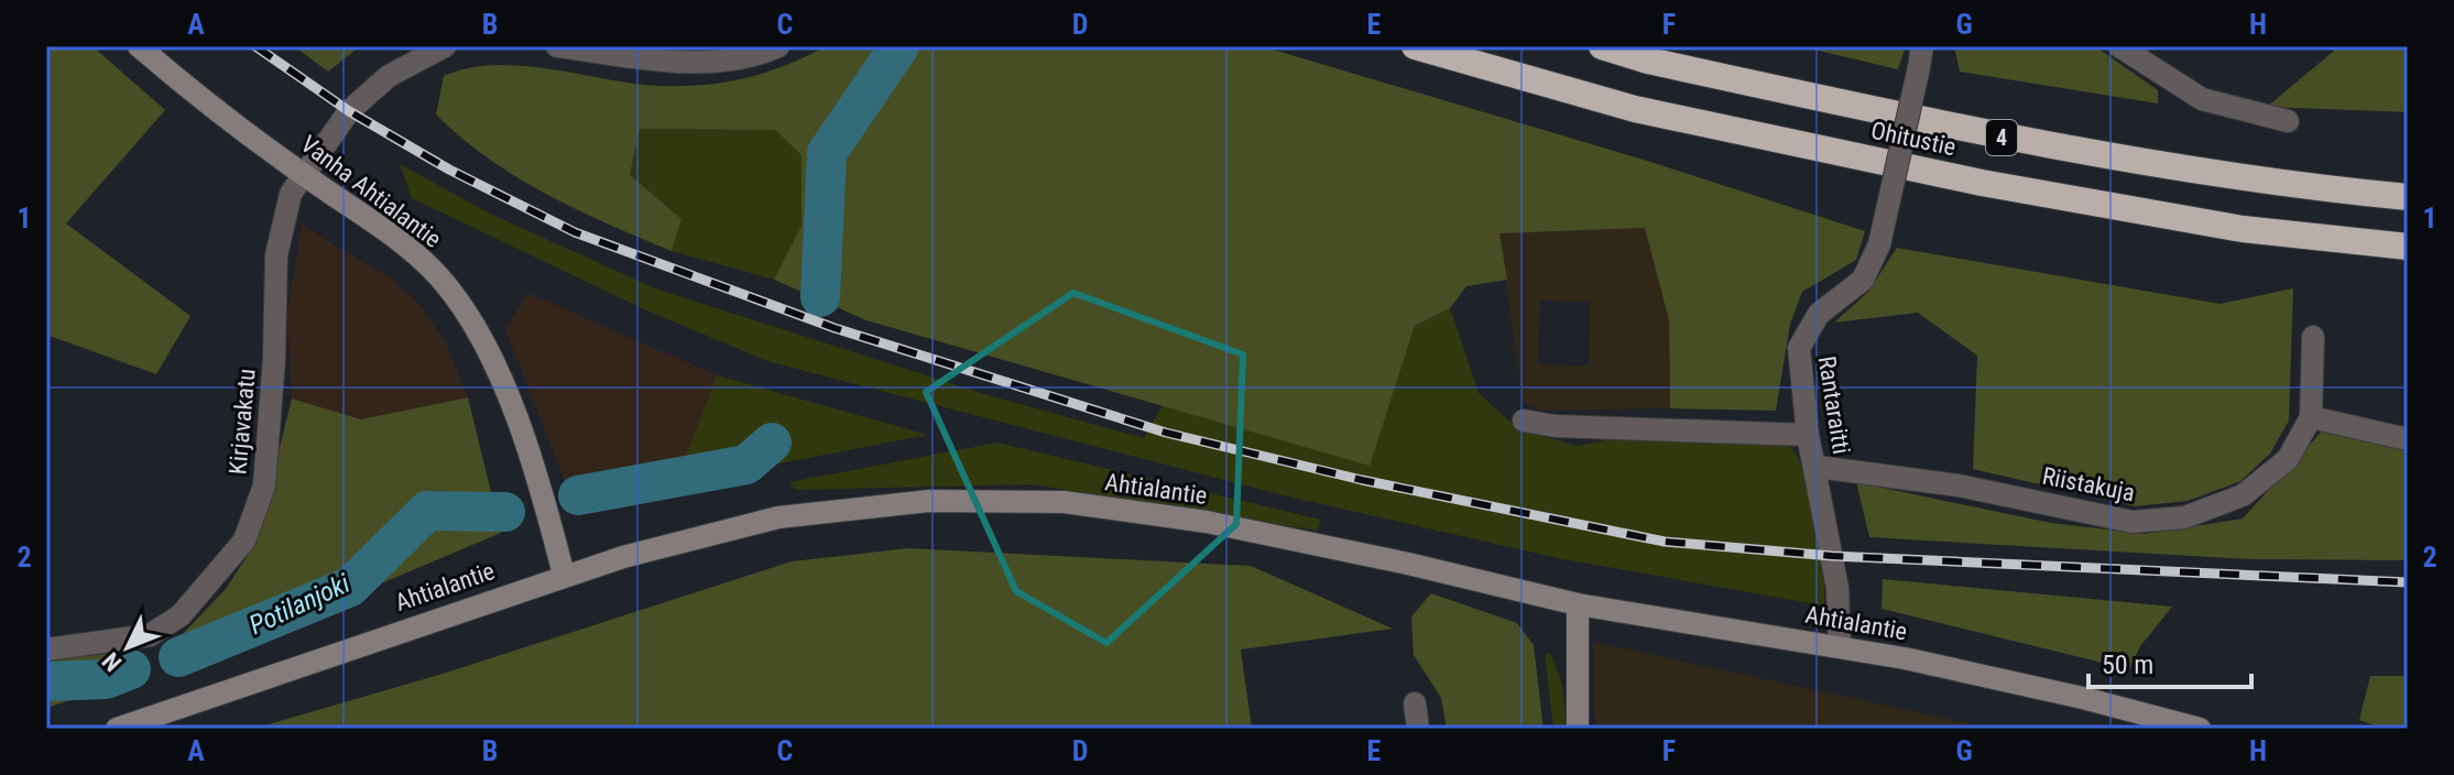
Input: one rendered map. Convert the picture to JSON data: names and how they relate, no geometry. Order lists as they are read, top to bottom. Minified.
{"streets":{"highway":["4","Ohitustie"],"main road":["Vanha Ahtialantie","Ahtialantie"],"street":["Rantaraitti","Kirjavakatu","Riistakuja"]},"crossings":[["Vanha Ahtialantie","Kirjavakatu"],["Vanha Ahtialantie","Ahtialantie"],["Rantaraitti","Riistakuja"],["Rantaraitti","Ahtialantie"]],"water":["Potilanjoki"],"scale_bar":"50 m","north":"bottom left","grid":{"columns":["A","B","C","D","E","F","G","H"],"rows":["1","2"]}}
